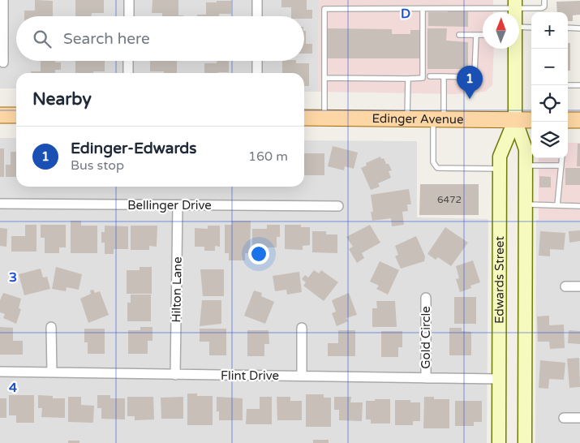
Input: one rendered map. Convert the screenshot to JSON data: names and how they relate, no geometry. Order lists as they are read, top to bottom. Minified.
{"streets":{"main road":["Edinger Avenue","Edwards Street"],"street":["Bellinger Drive","Hilton Lane","Gold Circle","Flint Drive"]},"crossings":[["Edinger Avenue","Edwards Street"],["Bellinger Drive","Hilton Lane"],["Edwards Street","Flint Drive"],["Hilton Lane","Flint Drive"],["Gold Circle","Flint Drive"]],"house_numbers":["6472"],"north":"top","page":{"map_buttons":["+","−"],"search":"Search here","pins":"1","heading":"Nearby","list":[{"mark":"1","name":"Edinger-Edwards","note":"Bus stop","value":"160 m"}]},"grid":{"columns":["D"],"rows":["3","4"]}}
